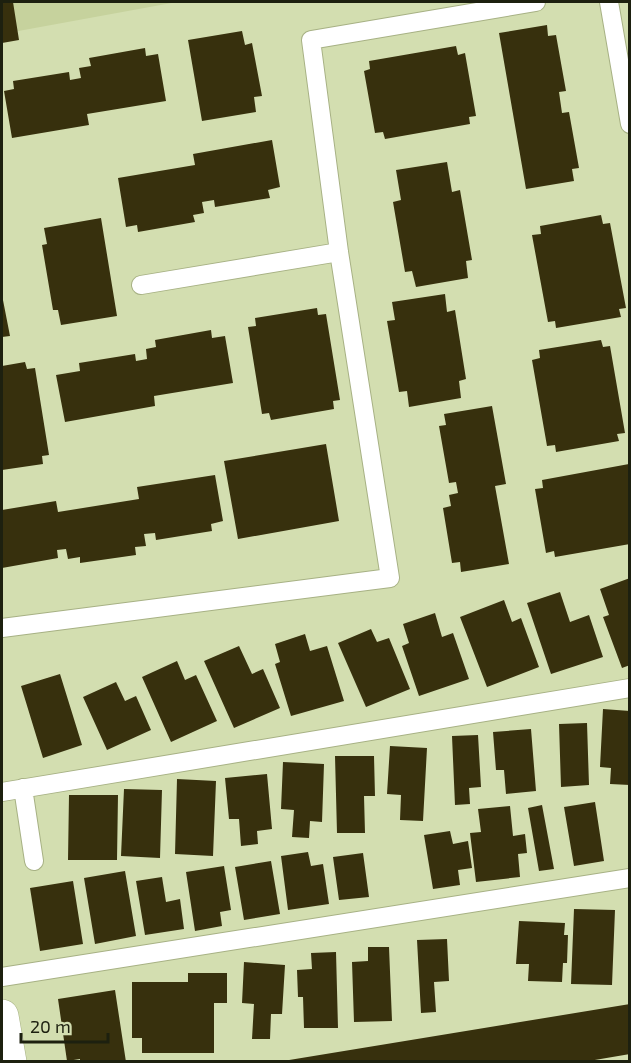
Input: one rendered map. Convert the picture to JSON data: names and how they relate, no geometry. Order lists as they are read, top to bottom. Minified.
{"scale_bar":"20 m"}
